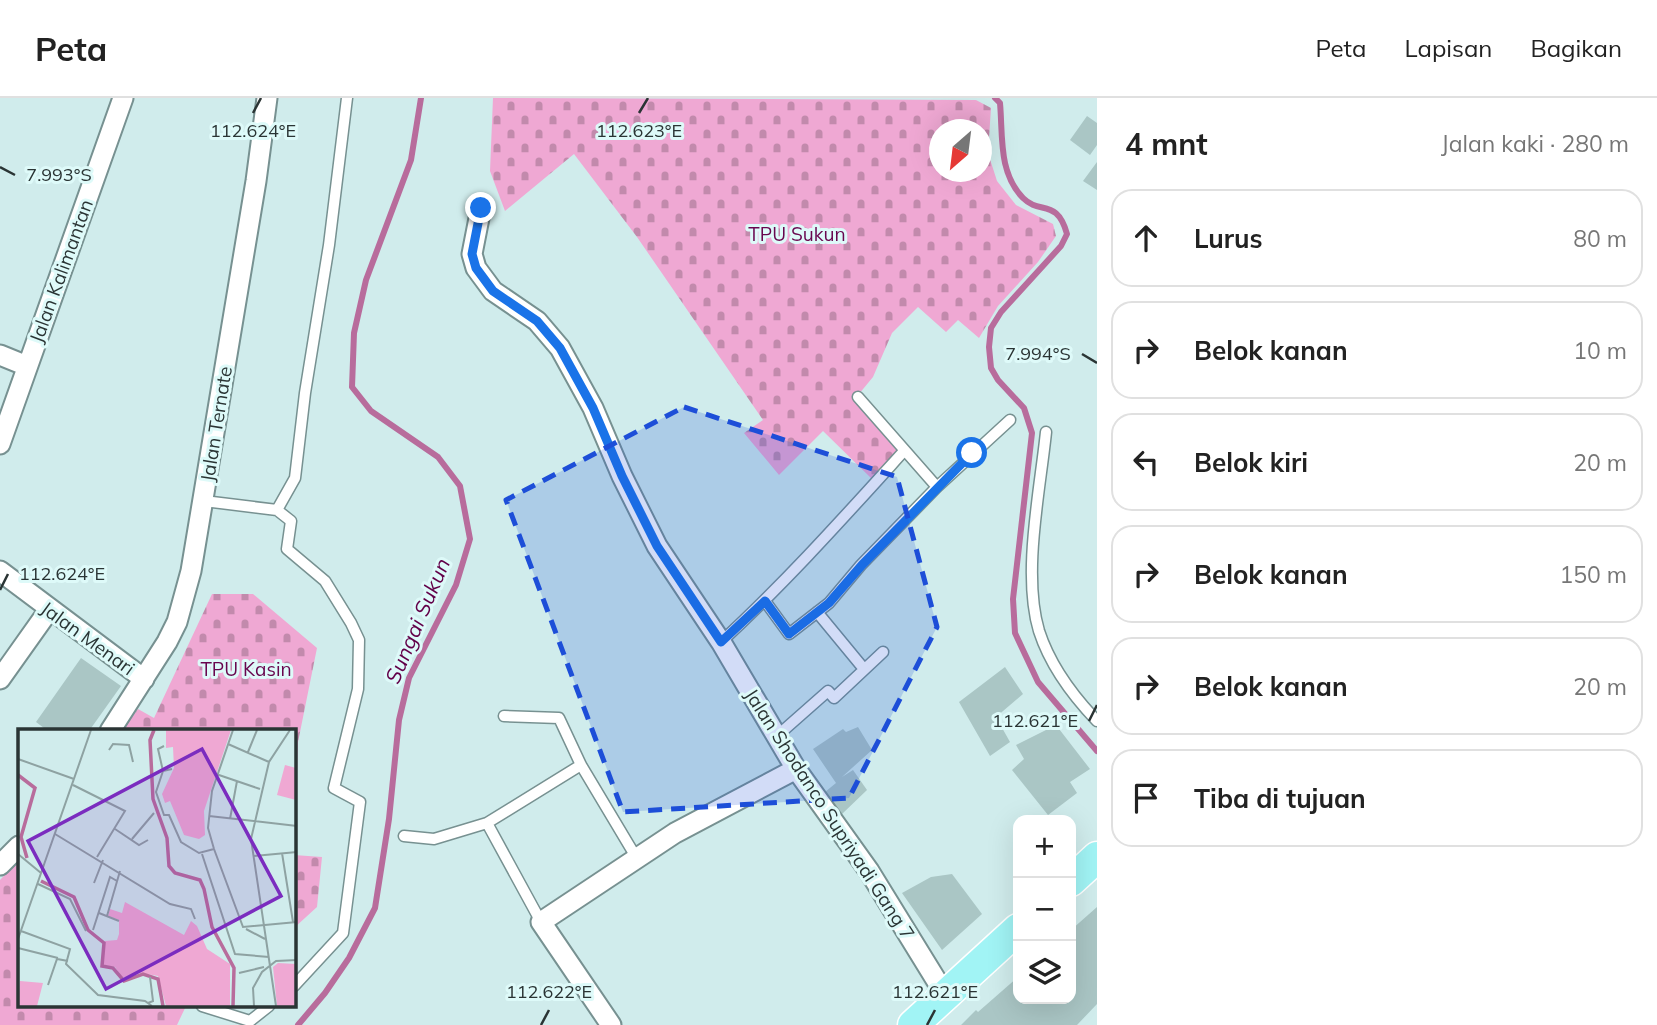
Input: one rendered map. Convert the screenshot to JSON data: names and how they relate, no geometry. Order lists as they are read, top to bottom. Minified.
{"streets":{"street":["Jalan Kalimantan","Jalan Ternate","Jalan Menari","Jalan Shodanco Supriyadi Gang 7"]},"crossings":[["Jalan Ternate","Jalan Menari"]],"water":["Sungai Sukun"],"parks":["TPU Sukun","TPU Kasin"],"north":"bottom left","page":{"header":"Peta","nav":["Peta","Lapisan","Bagikan"],"heading":["4 mnt","Jalan kaki · 280 m"],"list":[["Lurus","80 m"],["Belok kanan","10 m"],["Belok kiri","20 m"],["Belok kanan","150 m"],["Belok kanan","20 m"],"Tiba di tujuan"],"map_buttons":["+","−"]},"coordinates":["112.624°E","112.623°E","7.993°S","7.994°S","112.621°E","112.622°E"]}
